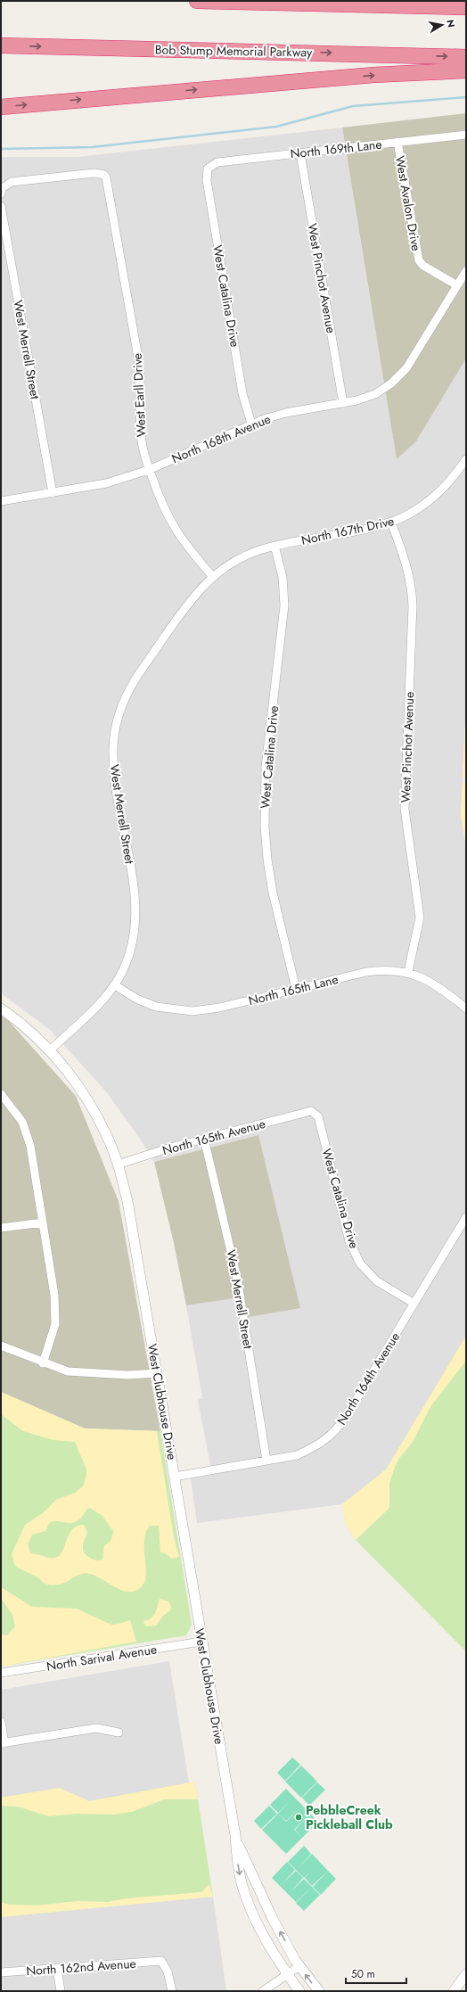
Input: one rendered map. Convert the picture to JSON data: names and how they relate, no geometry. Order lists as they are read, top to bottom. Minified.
{"streets":{"highway":["Bob Stump Memorial Parkway"],"street":["North 169th Lane","West Avalon Drive","West Pinchot Avenue","West Catalina Drive","West Merrell Street","West Earll Drive","North 168th Avenue","North 167th Drive","North 165th Lane","North 165th Avenue","North 164th Avenue","West Clubhouse Drive","North Sarival Avenue","North 162nd Avenue"]},"crossings":[["North 169th Lane","West Avalon Drive"],["North 169th Lane","West Pinchot Avenue"],["North 169th Lane","West Catalina Drive"],["West Avalon Drive","North 168th Avenue"],["West Pinchot Avenue","North 168th Avenue"],["West Pinchot Avenue","North 167th Drive"],["West Pinchot Avenue","North 165th Lane"],["West Catalina Drive","North 168th Avenue"],["West Catalina Drive","North 167th Drive"],["West Catalina Drive","North 165th Lane"],["West Catalina Drive","North 165th Avenue"],["West Catalina Drive","North 164th Avenue"],["West Merrell Street","West Earll Drive"],["West Merrell Street","North 168th Avenue"],["West Merrell Street","North 167th Drive"],["West Merrell Street","North 165th Lane"],["West Merrell Street","North 165th Avenue"],["West Merrell Street","North 164th Avenue"],["West Merrell Street","West Clubhouse Drive"],["West Earll Drive","North 168th Avenue"],["West Earll Drive","North 167th Drive"],["North 165th Avenue","West Clubhouse Drive"],["North 164th Avenue","West Clubhouse Drive"],["West Clubhouse Drive","North Sarival Avenue"]],"places":["PebbleCreek Pickleball Club"],"scale_bar":"50 m","north":"right"}
